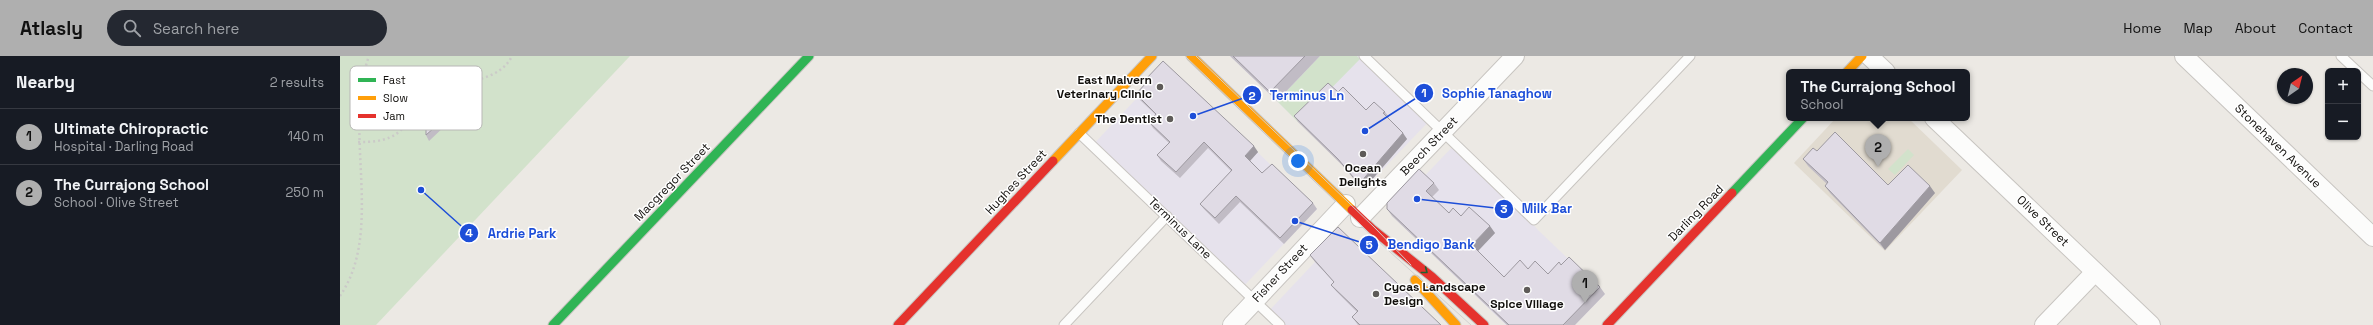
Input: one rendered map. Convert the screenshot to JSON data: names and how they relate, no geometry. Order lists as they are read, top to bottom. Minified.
{"streets":{"street":["Beech Street","Stonehaven Avenue","Macgregor Street","Hughes Street","Darling Road","Olive Street","Fisher Street"],"lane":["Terminus Lane"]},"crossings":[["Hughes Street","Terminus Lane"],["Terminus Lane","Fisher Street"]],"places":["East Malvern Veterinary Clinic","Terminus Ln","The Dentist","Sophie Tanaghow","Ocean Delights","Ardrie Park","Milk Bar","Bendigo Bank","Spice Village","Cycas Landscape Design"],"legend":["Fast","Slow","Jam"],"north":"top right","page":{"header":"Atlasly","search":"Search here","nav":["Home","Map","About","Contact"],"heading":["Nearby","2 results"],"map_buttons":["+","−"],"popup":["The Currajong School","School"],"list":[{"mark":"1","name":"Ultimate Chiropractic","note":"Hospital · Darling Road","value":"140 m"},{"mark":"2","name":"The Currajong School","note":"School · Olive Street","value":"250 m"}],"pins":["2","1"]}}
